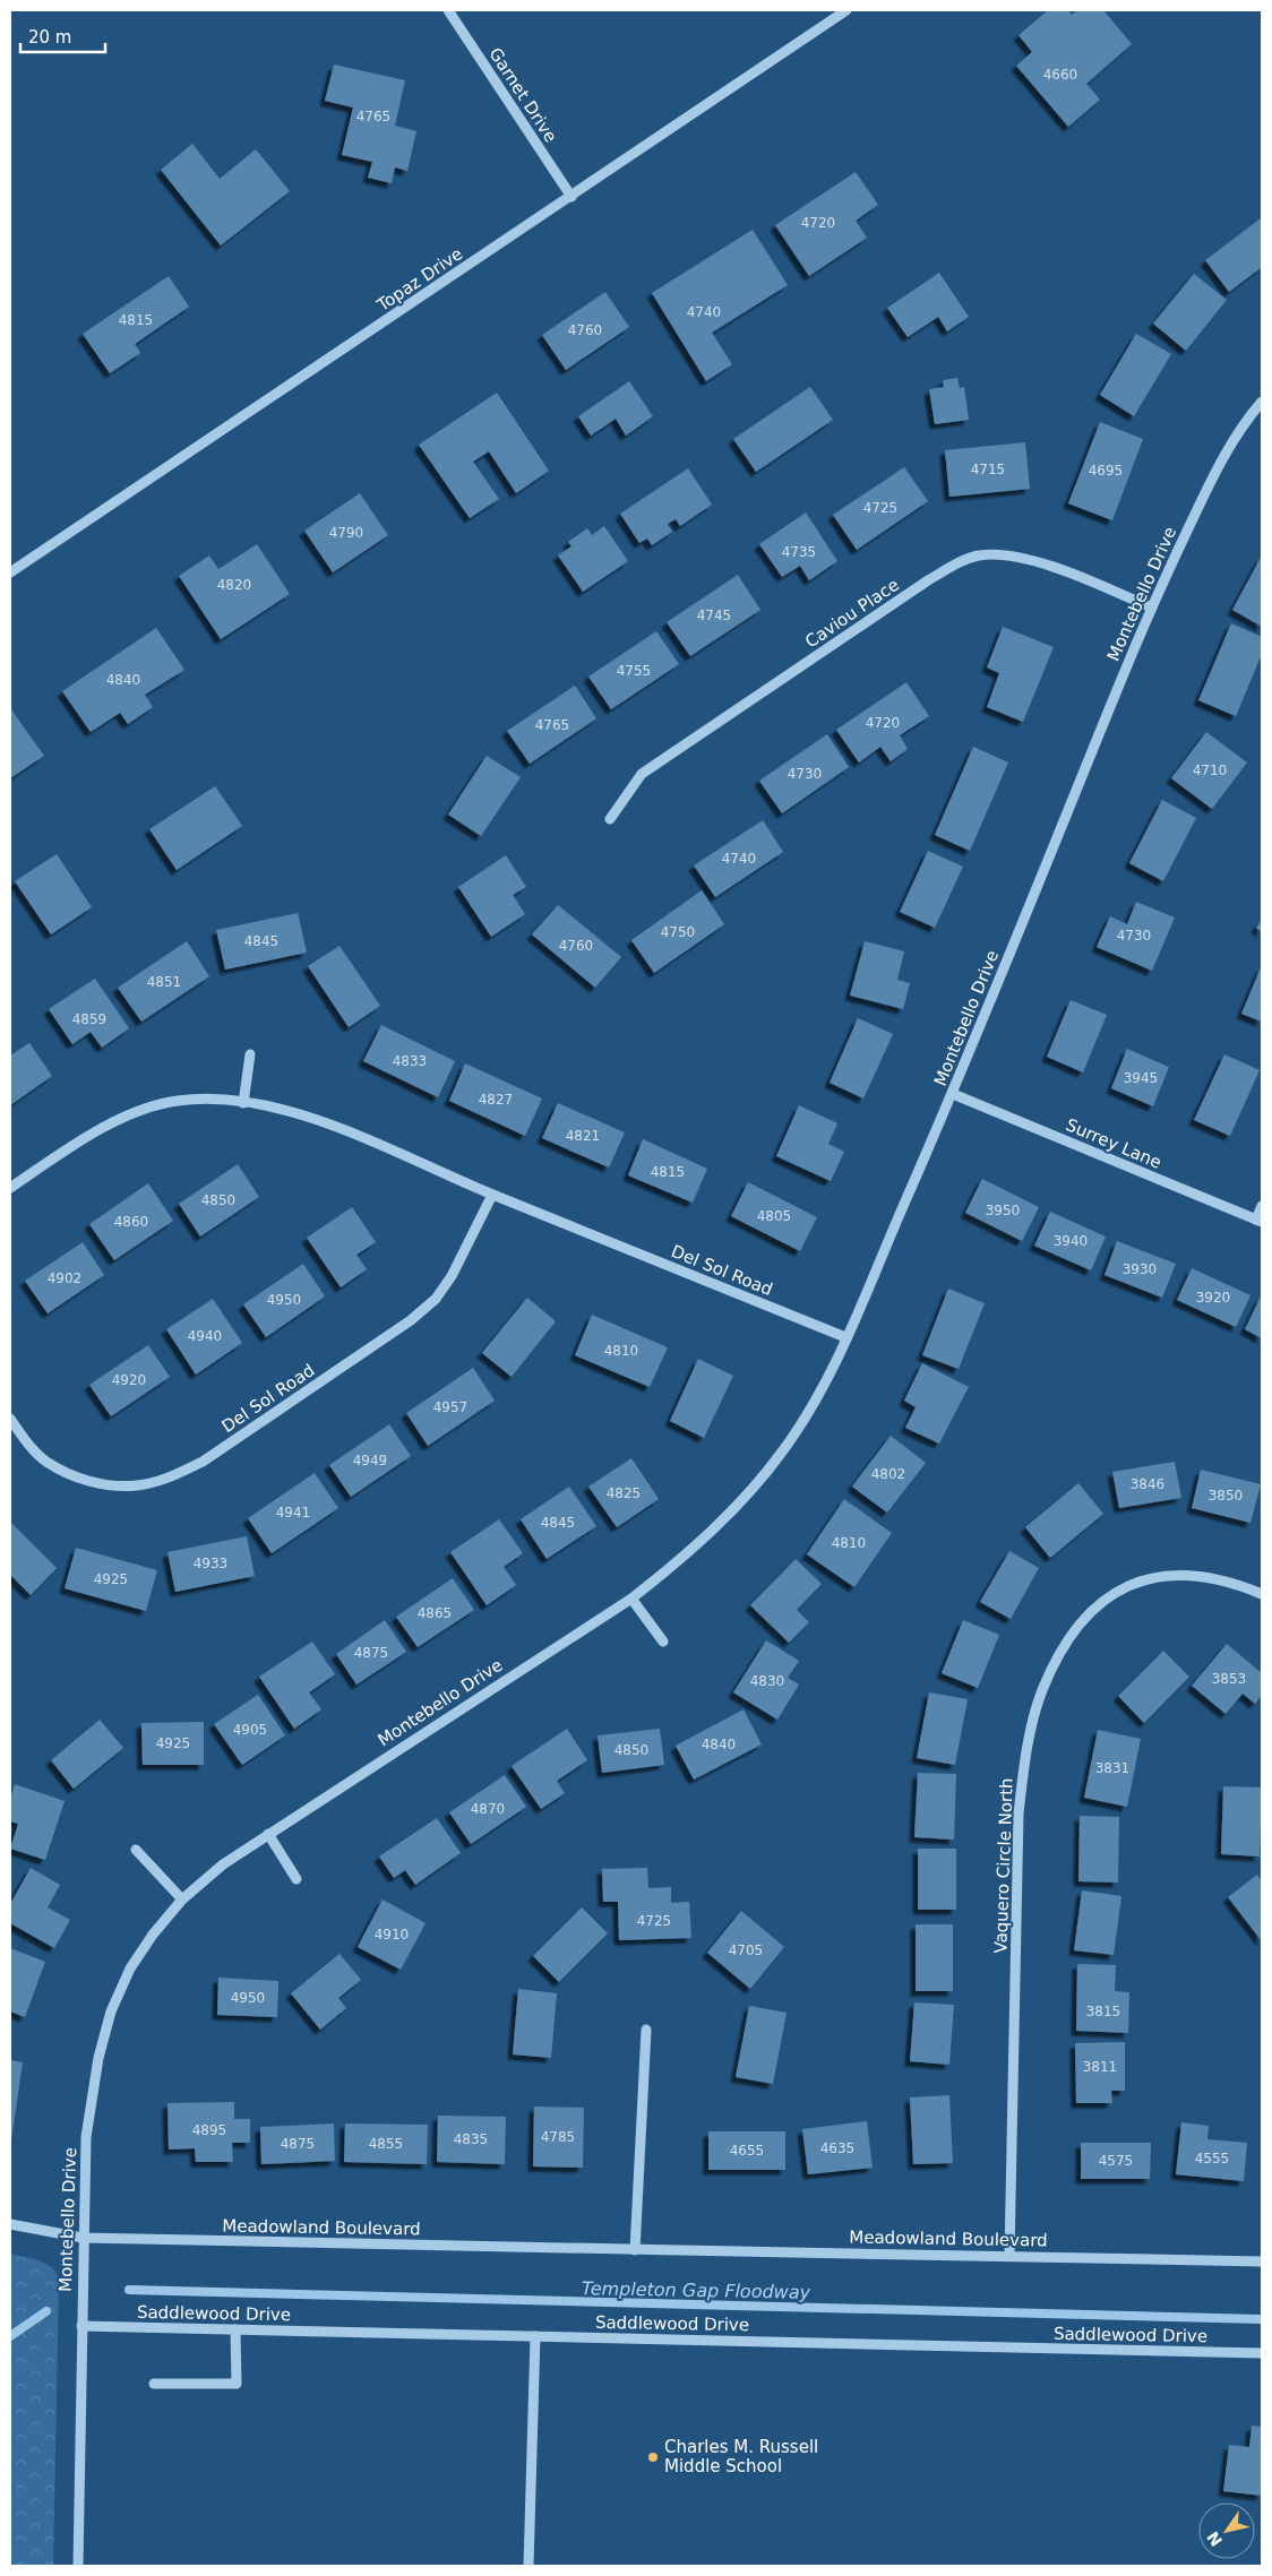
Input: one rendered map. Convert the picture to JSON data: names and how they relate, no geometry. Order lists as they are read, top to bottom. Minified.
{"streets":{"street":["Garnet Drive","Topaz Drive","Montebello Drive","Caviou Place","Surrey Lane","Del Sol Road","Vaquero Circle North","Meadowland Boulevard","Saddlewood Drive"]},"crossings":[["Garnet Drive","Topaz Drive"],["Montebello Drive","Caviou Place"],["Montebello Drive","Surrey Lane"],["Montebello Drive","Del Sol Road"],["Montebello Drive","Meadowland Boulevard"],["Montebello Drive","Saddlewood Drive"],["Vaquero Circle North","Meadowland Boulevard"]],"water":["Templeton Gap Floodway"],"places":["Charles M. Russell Middle School"],"house_numbers":["4660","4765","4720","4740","4815","4760","4715","4695","4725","4790","4735","4820","4745","4755","4840","4720","4765","4710","4730","4740","4750","4730","4845","4760","4851","4859","4833","3945","4827","4821","4815","4850","3950","4805","4860","3940","3930","4902","3920","4950","4940","4810","4920","4957","4949","4802","3846","4825","3850","4941","4845","4810","4933","4925","4865","4875","3853","4830","4905","4925","4840","4850","3831","4870","4725","4910","4705","4950","3815","3811","4895","4785","4835","4875","4855","4635","4655","4555","4575"],"scale_bar":"20 m","north":"bottom left"}
